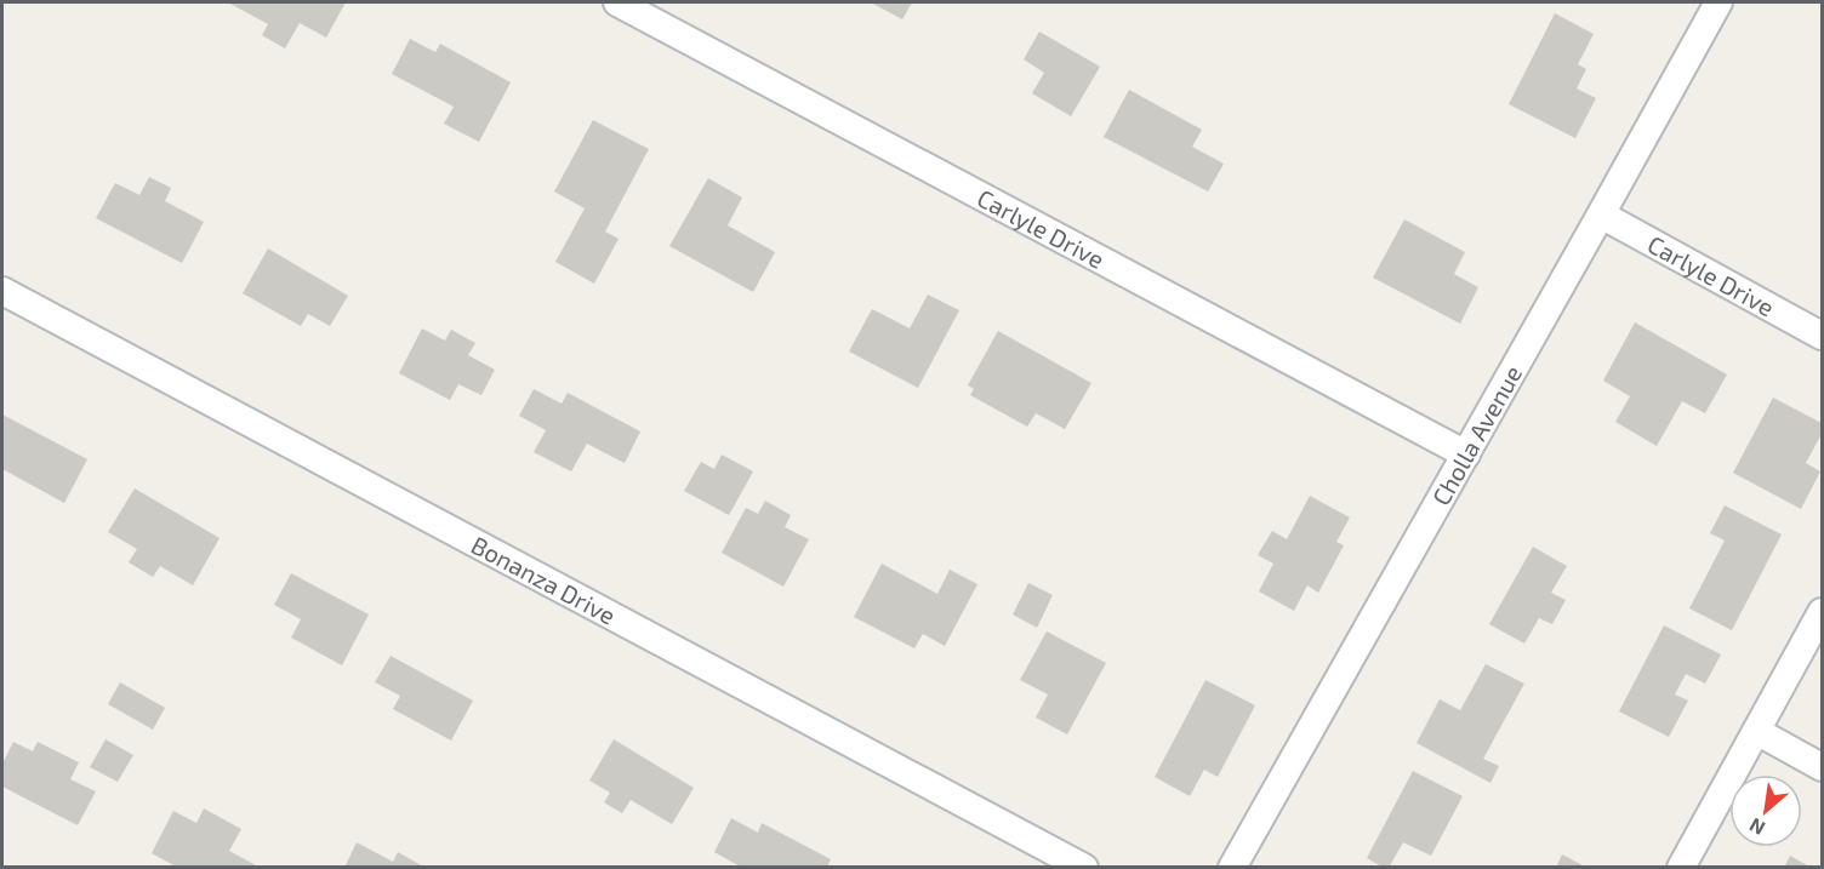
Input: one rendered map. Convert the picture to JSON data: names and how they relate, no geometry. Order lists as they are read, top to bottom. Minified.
{"streets":{"street":["Carlyle Drive","Cholla Avenue","Bonanza Drive"]},"crossings":[["Carlyle Drive","Cholla Avenue"]],"north":"bottom left"}
